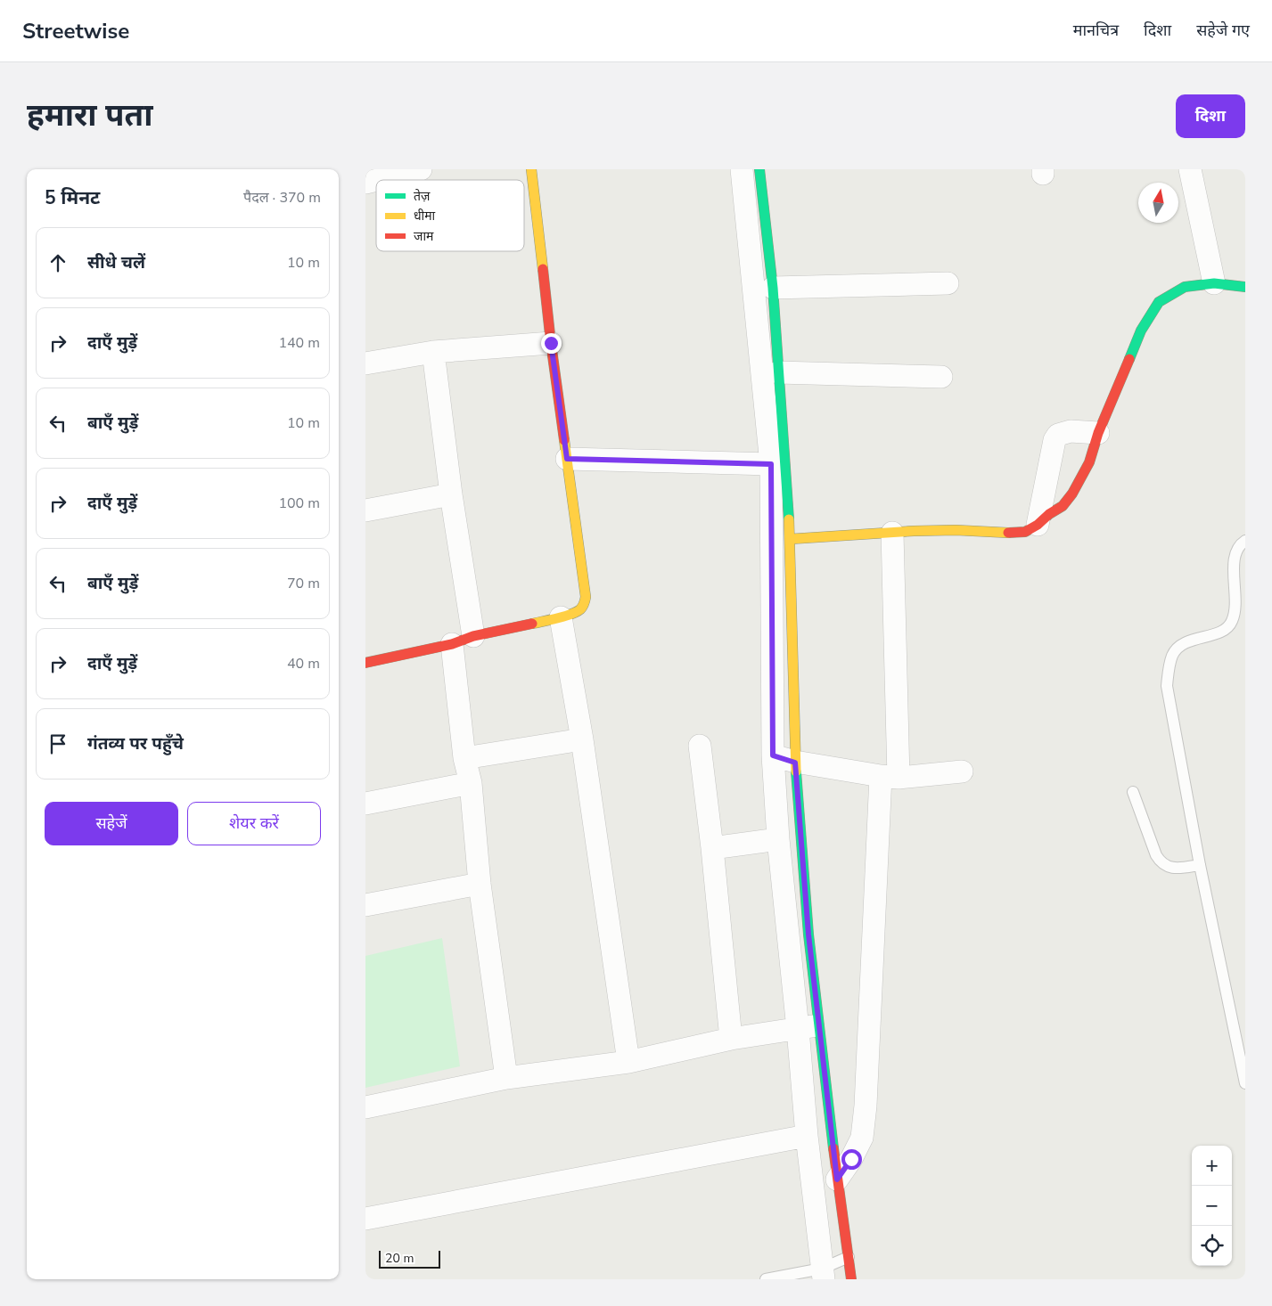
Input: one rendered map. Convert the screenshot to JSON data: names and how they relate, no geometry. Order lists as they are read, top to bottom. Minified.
{"legend":["तेज़","धीमा","जाम"],"scale_bar":"20 m","north":"top","page":{"header":"Streetwise","nav":["मानचित्र","दिशा","सहेजे गए"],"title":"हमारा पता","buttons":["दिशा",["सहेजें","शेयर करें"]],"heading":["5 मिनट","पैदल · 370 m"],"list":[["सीधे चलें","10 m"],["दाएँ मुड़ें","140 m"],["बाएँ मुड़ें","10 m"],["दाएँ मुड़ें","100 m"],["बाएँ मुड़ें","70 m"],["दाएँ मुड़ें","40 m"],"गंतव्य पर पहुँचे"],"map_buttons":["+","−"],"scale":"20 m"}}
